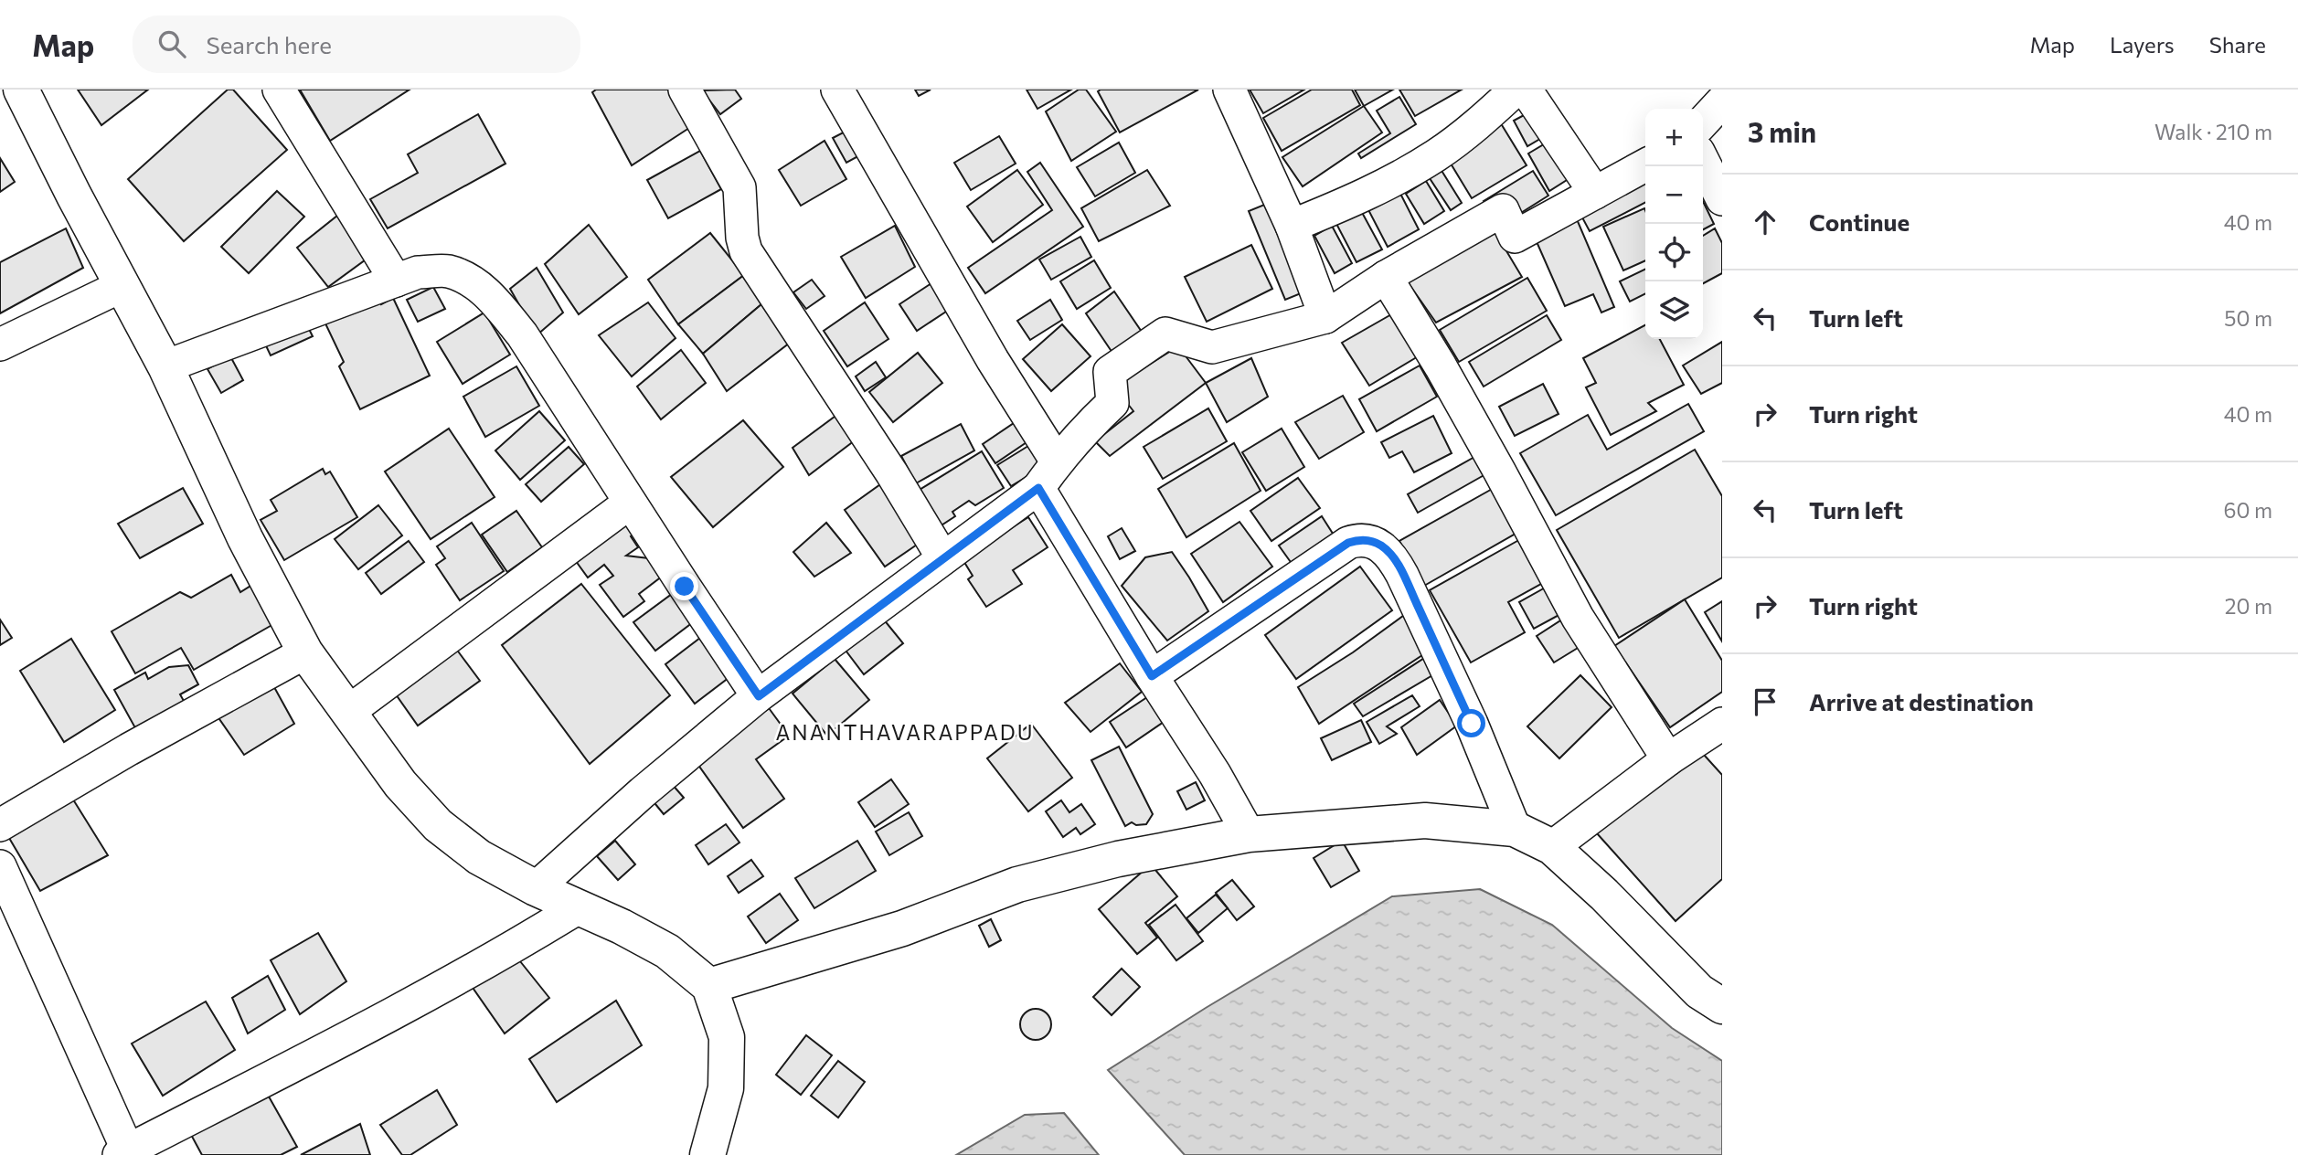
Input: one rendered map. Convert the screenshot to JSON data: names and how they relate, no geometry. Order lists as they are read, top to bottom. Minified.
{"districts":["ANANTHAVARAPPADU"],"page":{"header":"Map","search":"Search here","nav":["Map","Layers","Share"],"heading":["3 min","Walk · 210 m"],"map_buttons":["+","−"],"list":[["Continue","40 m"],["Turn left","50 m"],["Turn right","40 m"],["Turn left","60 m"],["Turn right","20 m"],"Arrive at destination"]}}
